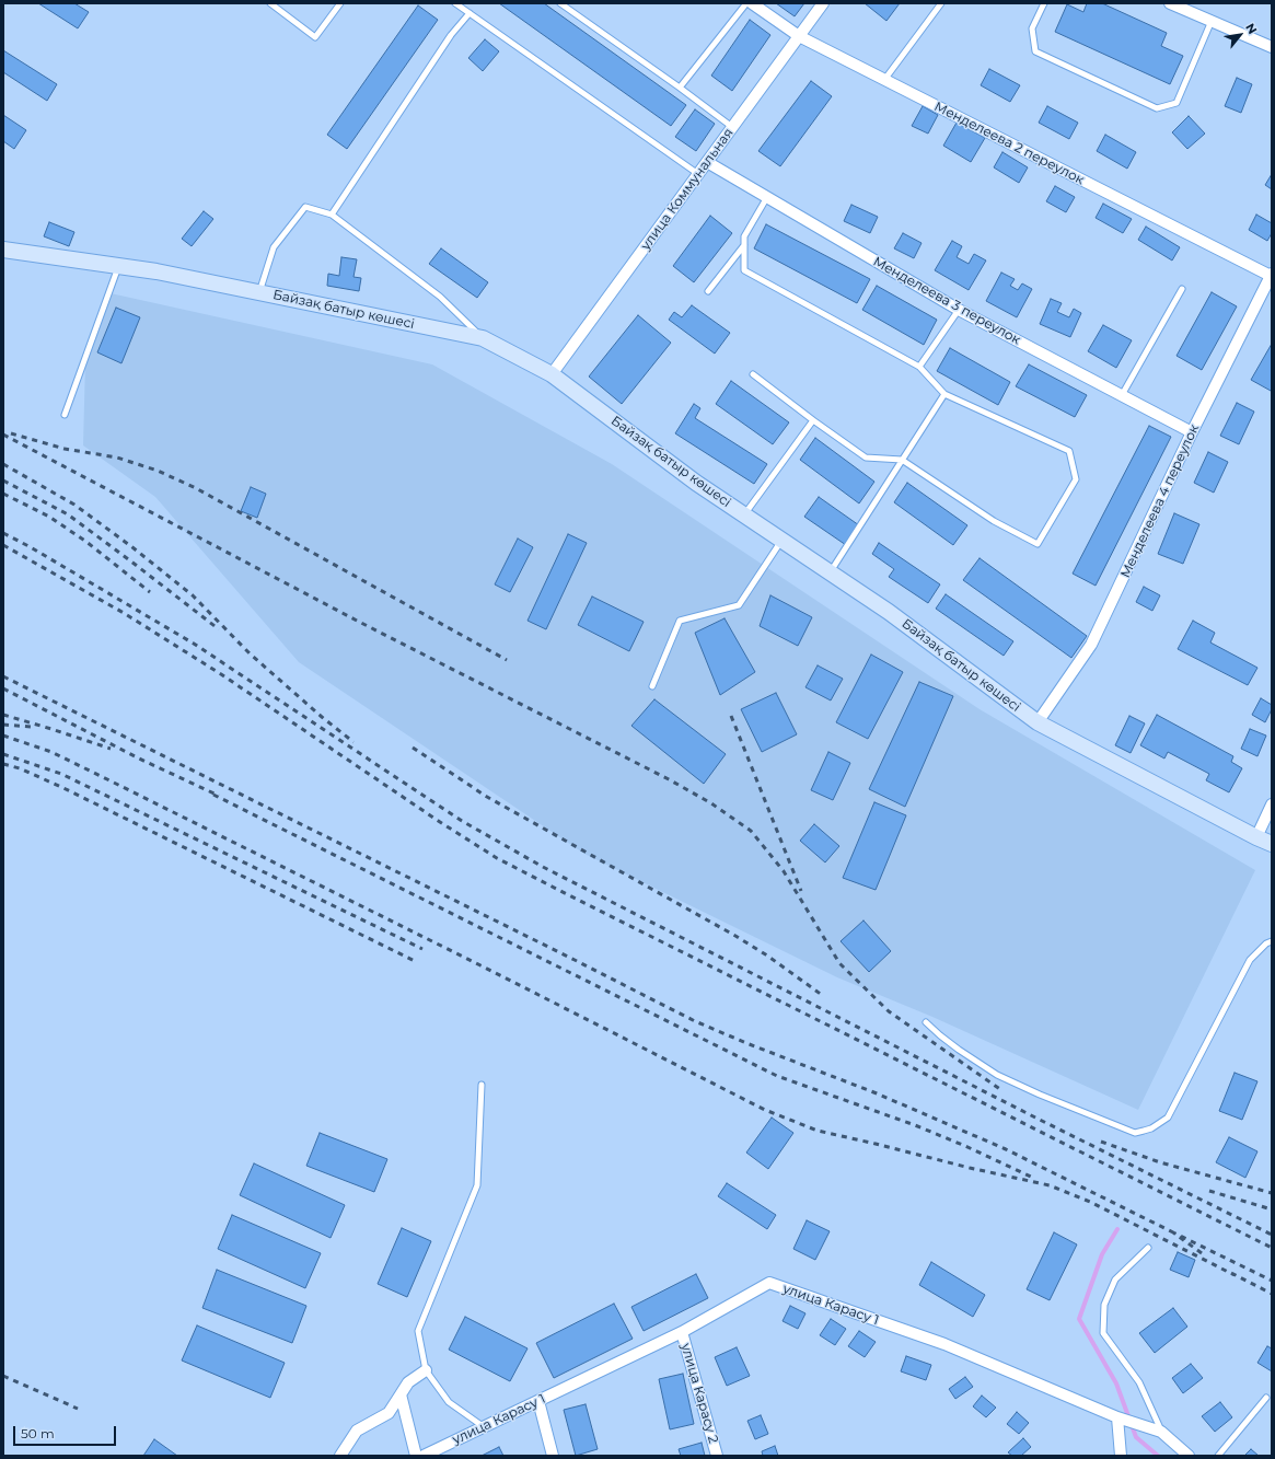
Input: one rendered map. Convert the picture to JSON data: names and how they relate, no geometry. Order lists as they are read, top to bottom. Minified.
{"streets":{"main road":["Байзақ батыр көшесі"],"street":["Менделеева 2 переулок","улица Коммунальная","Менделеева 3 переулок","Менделеева 4 переулок","улица Карасу 1","улица Карасу 2"]},"crossings":[["Менделеева 2 переулок","улица Коммунальная"],["Менделеева 2 переулок","Менделеева 4 переулок"],["улица Коммунальная","Менделеева 3 переулок"],["улица Коммунальная","Байзақ батыр көшесі"],["Менделеева 3 переулок","Менделеева 4 переулок"],["Байзақ батыр көшесі","Менделеева 4 переулок"],["улица Карасу 1","улица Карасу 2"]],"scale_bar":"50 m","north":"top right"}
